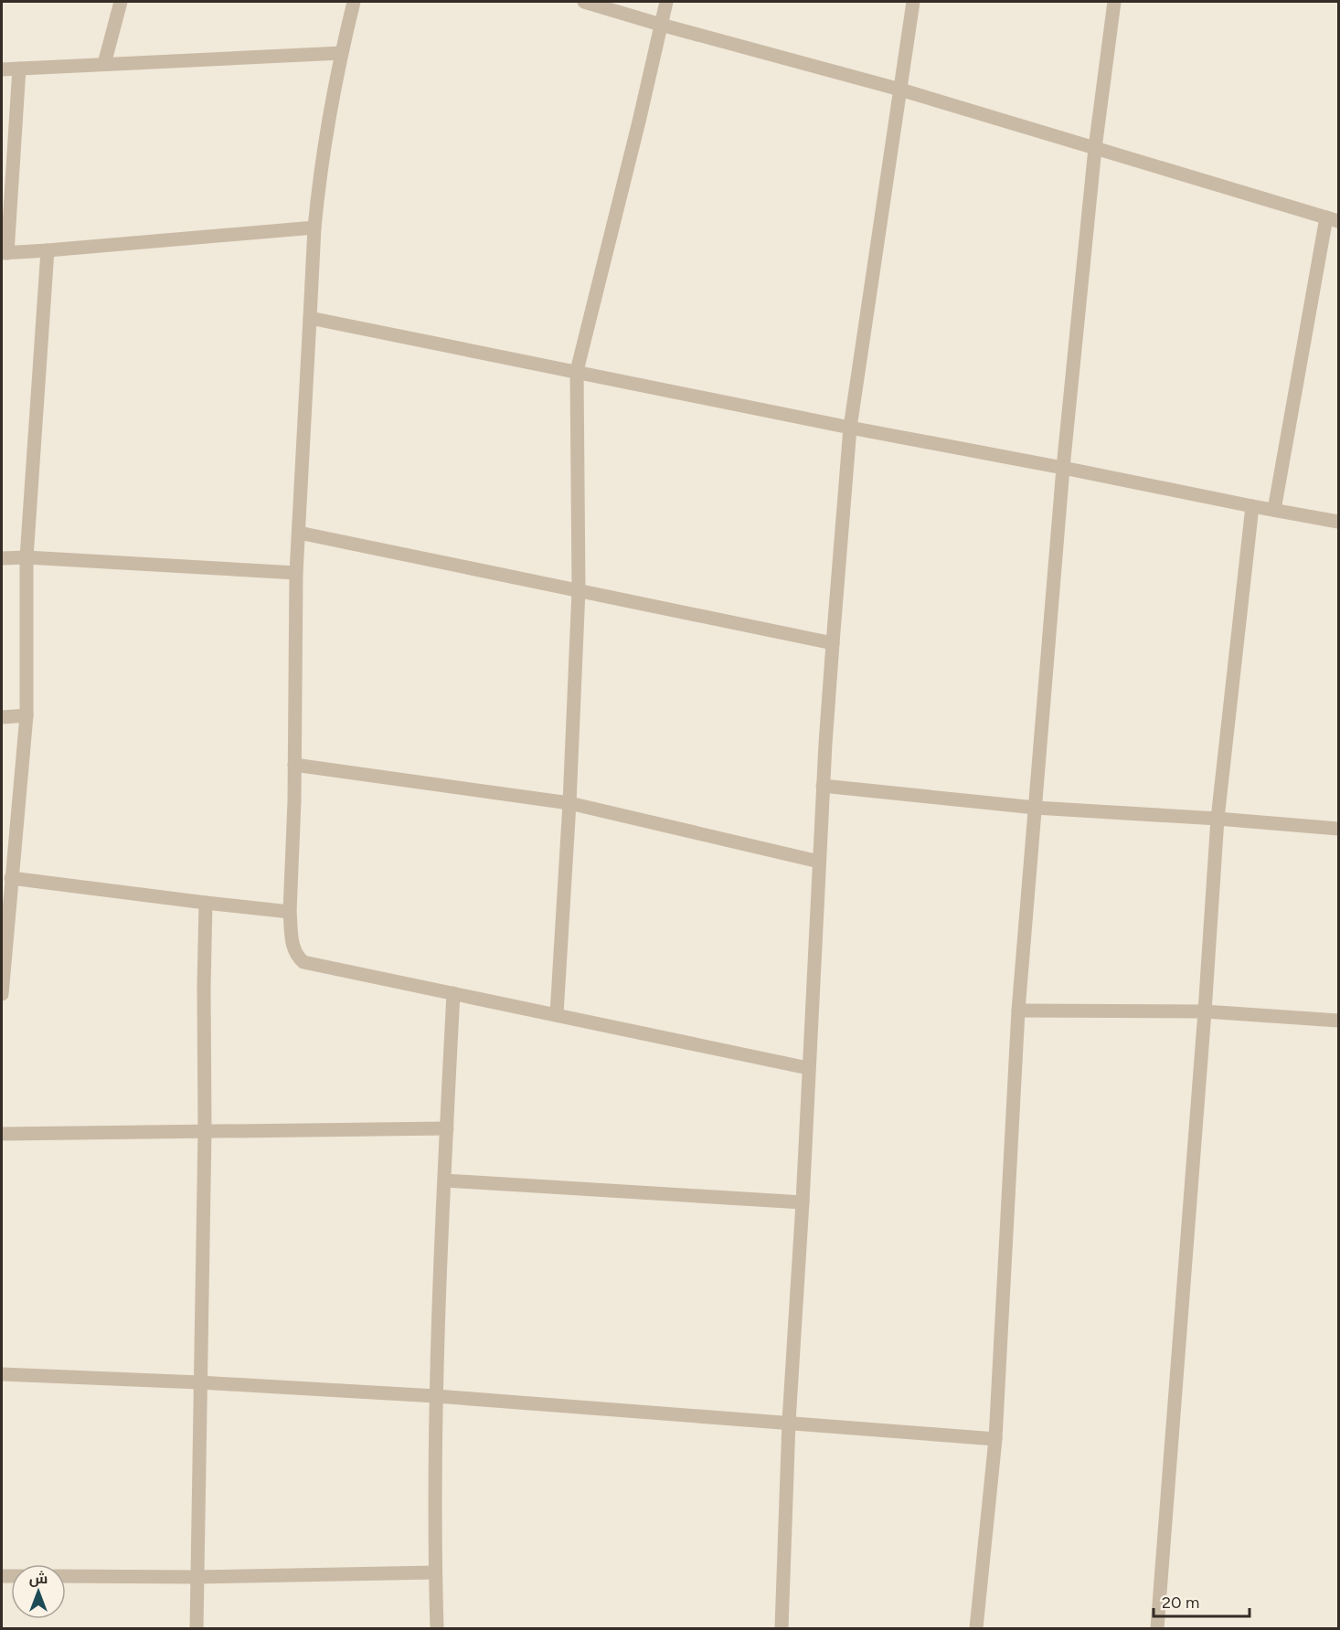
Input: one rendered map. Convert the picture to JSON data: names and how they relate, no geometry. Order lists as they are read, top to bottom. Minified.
{"scale_bar":"20 m","north":"top"}
